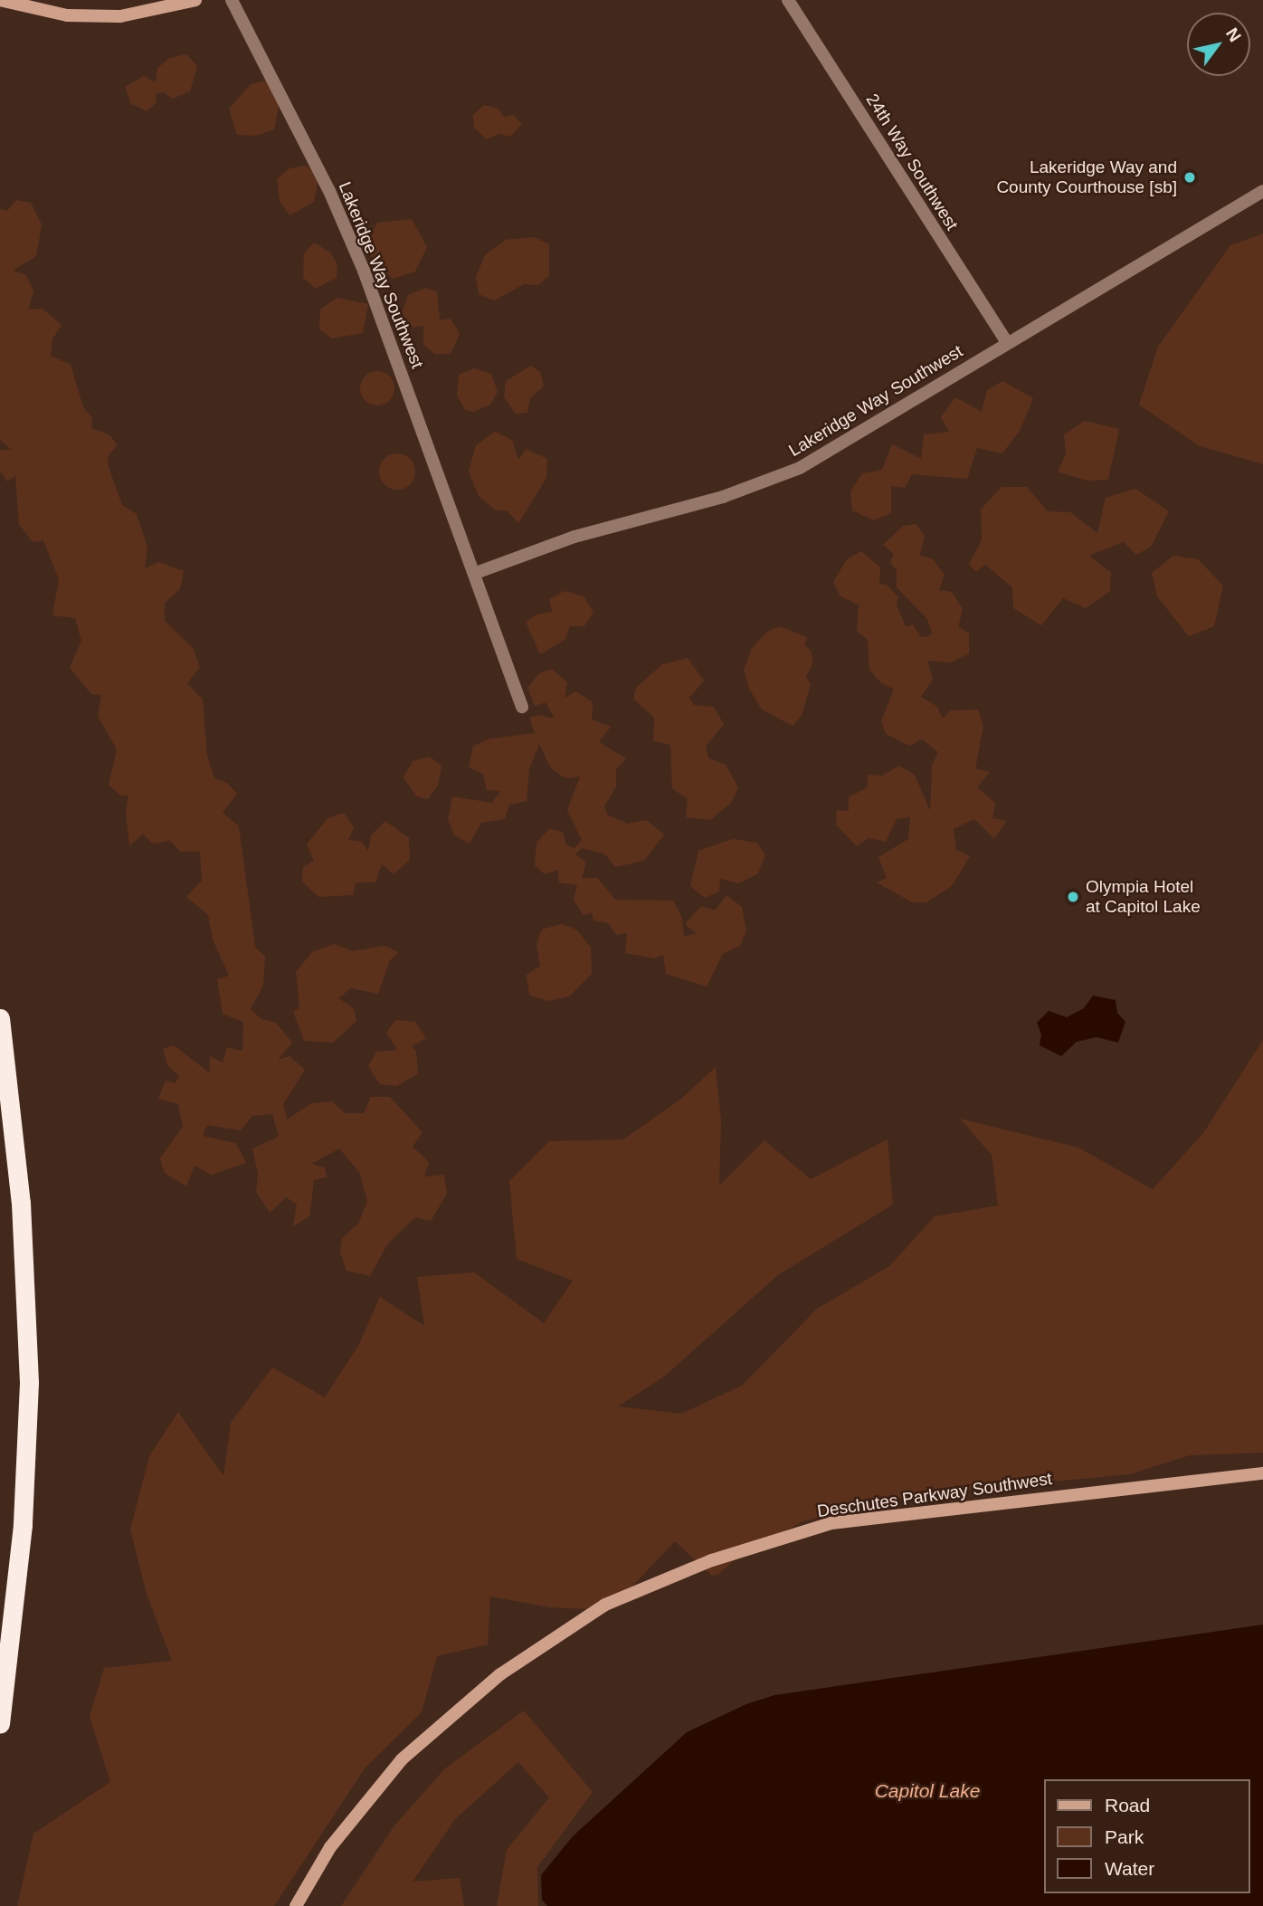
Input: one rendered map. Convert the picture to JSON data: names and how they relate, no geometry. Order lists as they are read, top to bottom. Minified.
{"streets":{"street":["24th Way Southwest","Lakeridge Way Southwest","Deschutes Parkway Southwest"]},"crossings":[["24th Way Southwest","Lakeridge Way Southwest"]],"water":["Capitol Lake"],"places":["Lakeridge Way and County Courthouse [sb]","Olympia Hotel at Capitol Lake"],"legend":["Road","Park","Water"],"north":"top right"}
